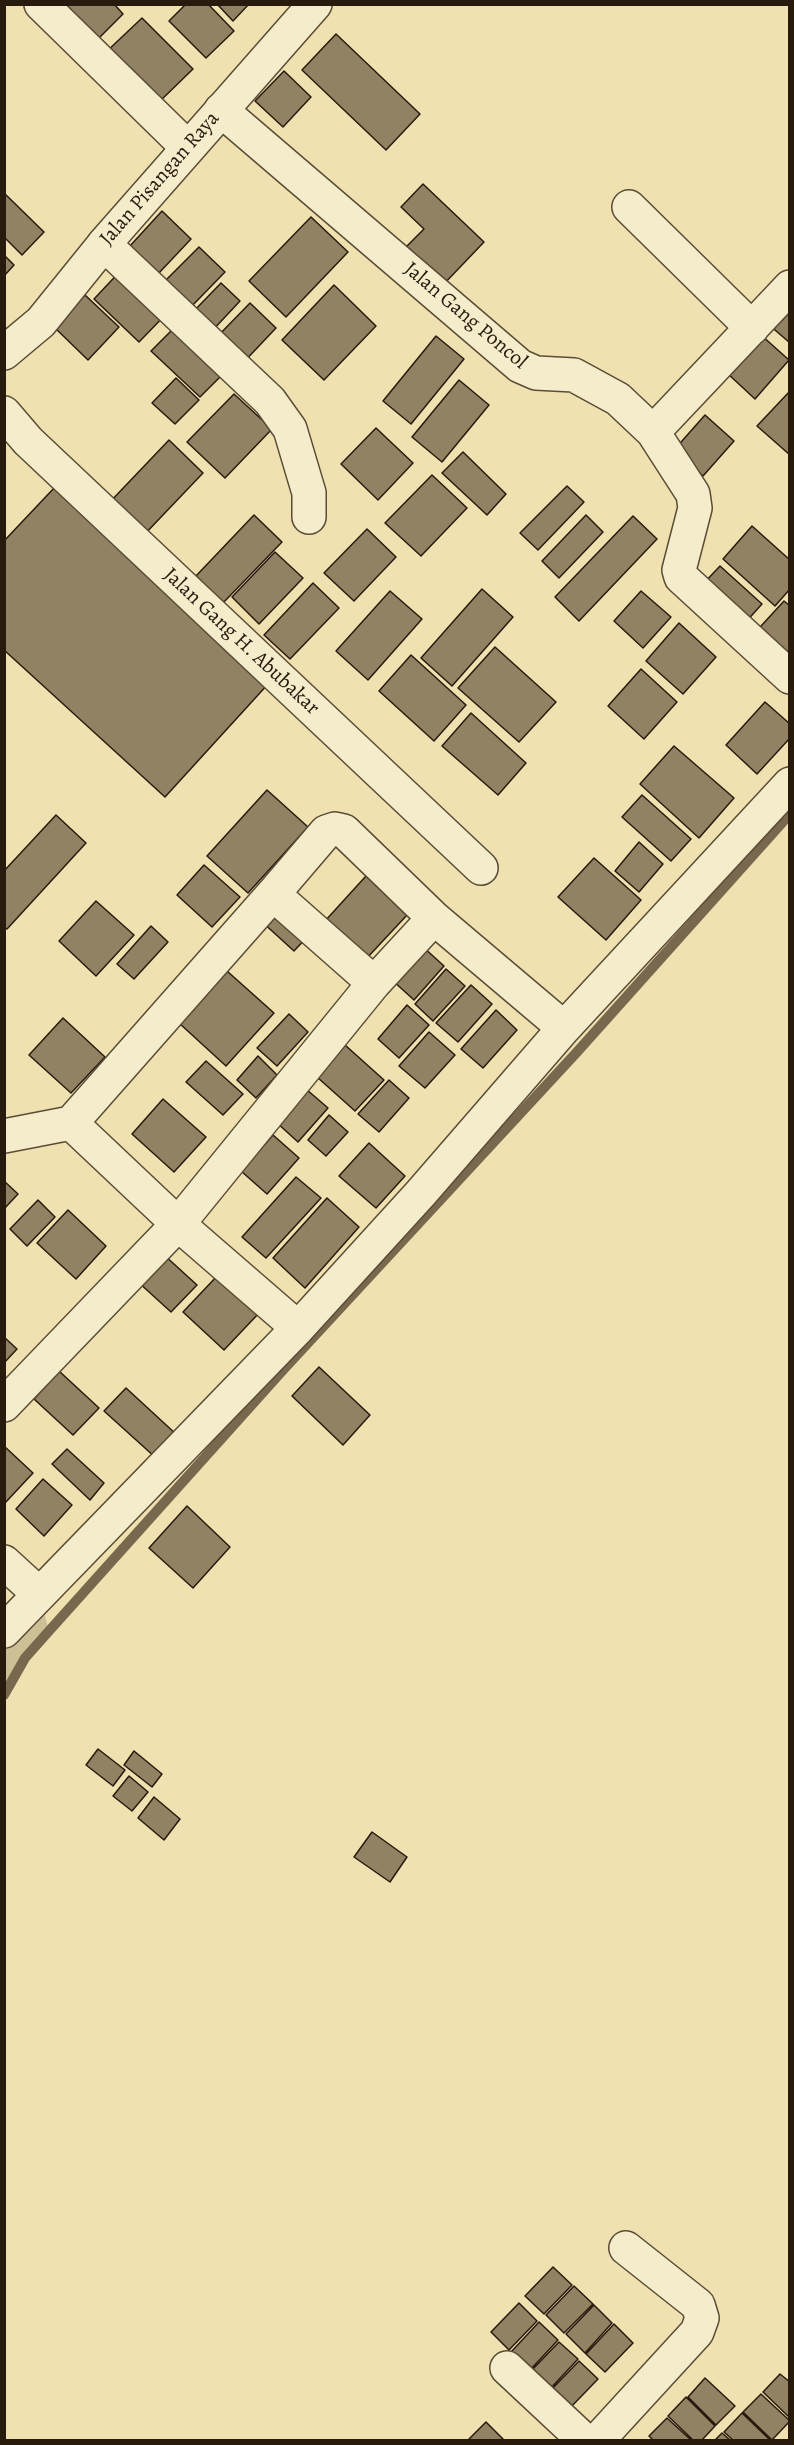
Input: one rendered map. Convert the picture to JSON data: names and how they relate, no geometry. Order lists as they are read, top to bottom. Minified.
{"streets":{"street":["Jalan Pisangan Raya","Jalan Gang Poncol","Jalan Gang H. Abubakar"]},"crossings":[["Jalan Pisangan Raya","Jalan Gang Poncol"]]}
